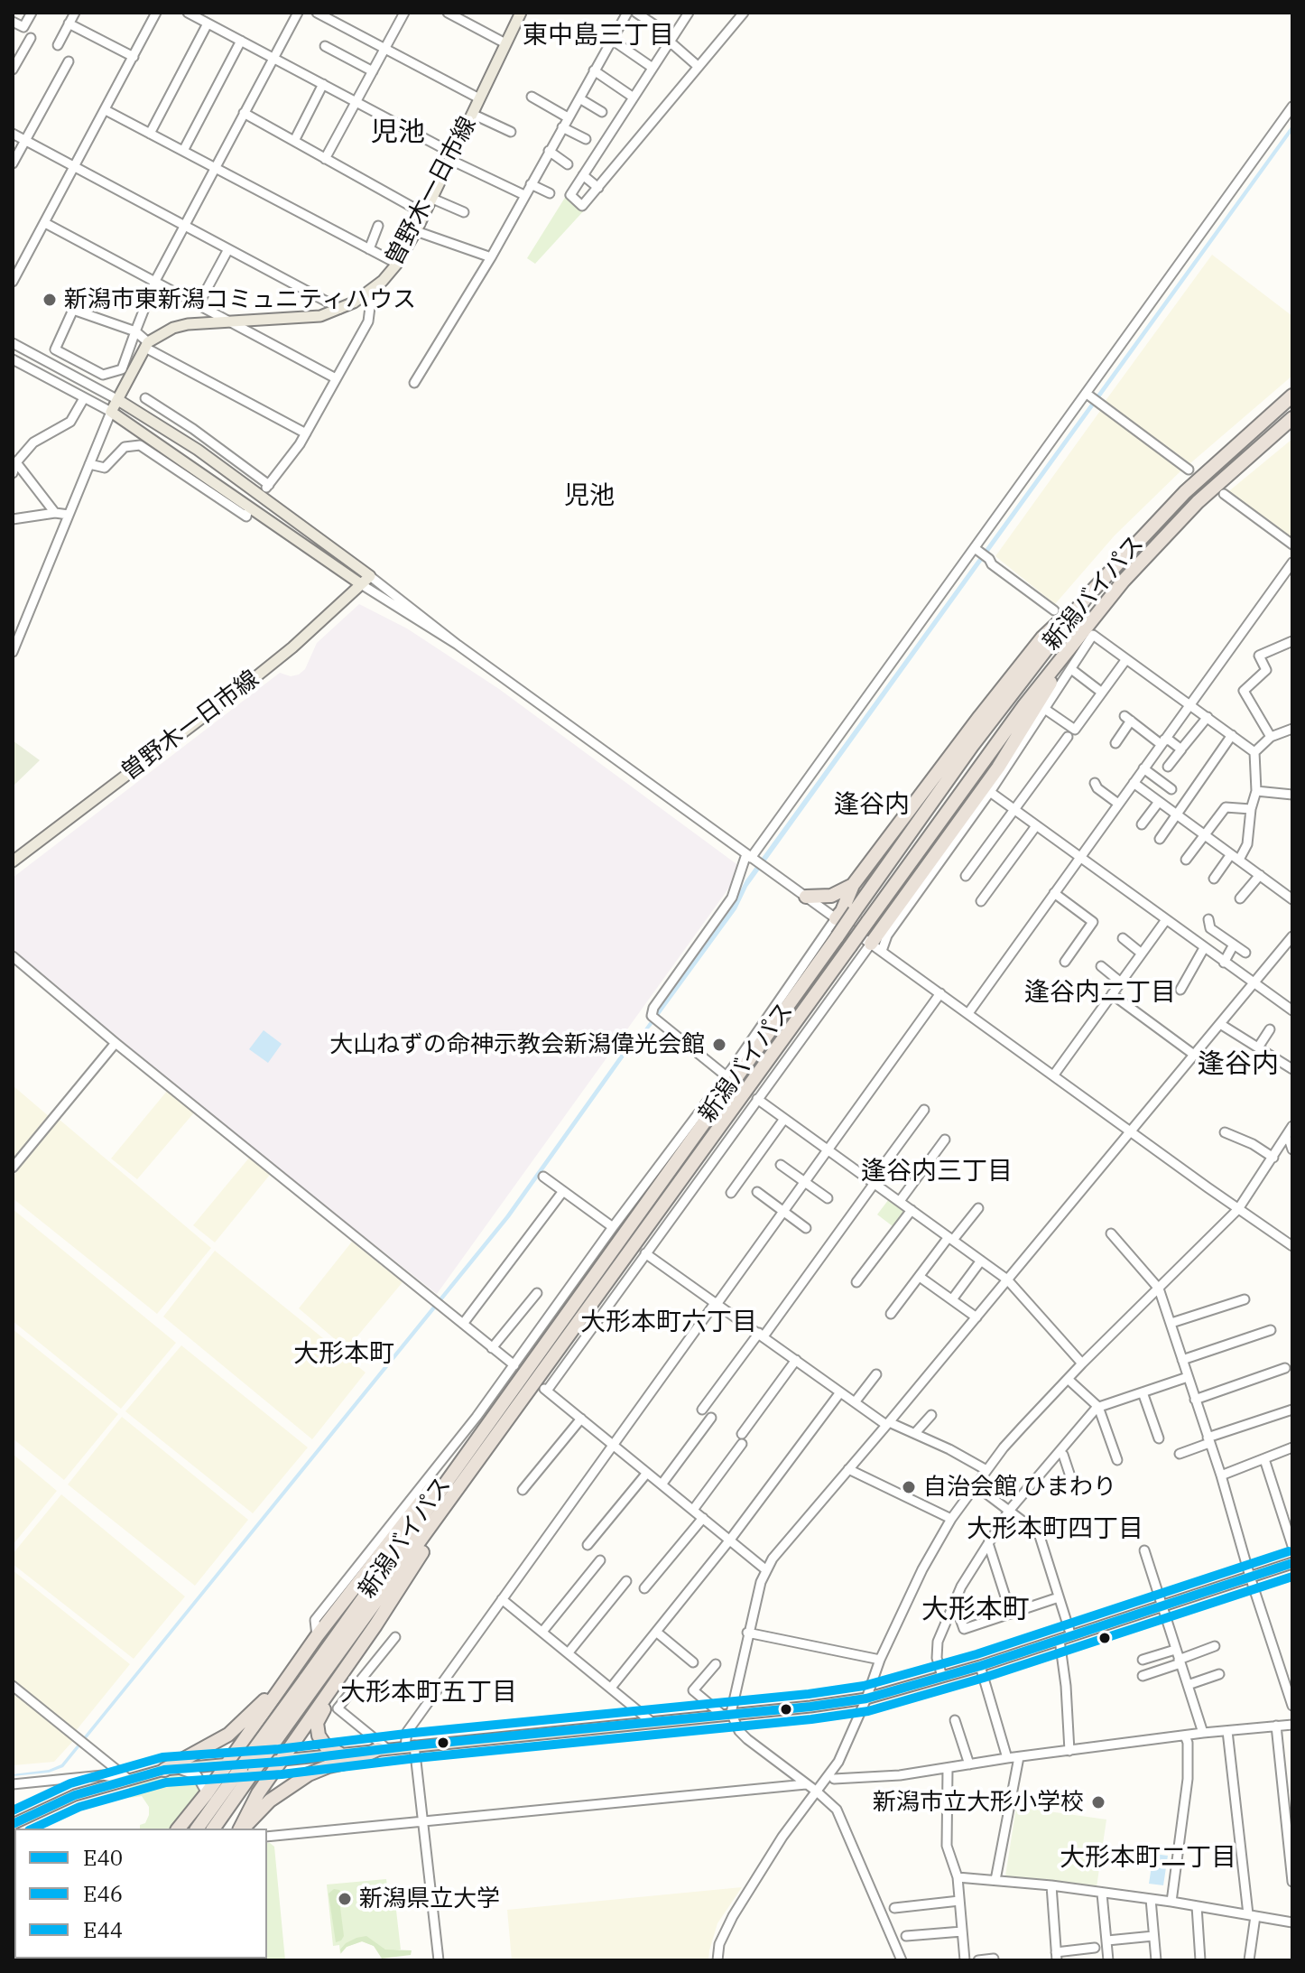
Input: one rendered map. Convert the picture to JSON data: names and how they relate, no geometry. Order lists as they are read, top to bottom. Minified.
{"streets":{"highway":["新潟バイパス"],"main road":["曽野木一日市線"]},"districts":["東中島三丁目","児池","児池","逢谷内","逢谷内二丁目","逢谷内","逢谷内三丁目","大形本町六丁目","大形本町","大形本町四丁目","大形本町","大形本町五丁目","大形本町二丁目"],"places":["新潟市東新潟コミュニティハウス","大山ねずの命神示教会新潟偉光会館","自治会館 ひまわり","新潟市立大形小学校","新潟県立大学"],"lines":["transit line E44","transit line E40","transit line E46"],"legend":["E40","E46","E44"]}
